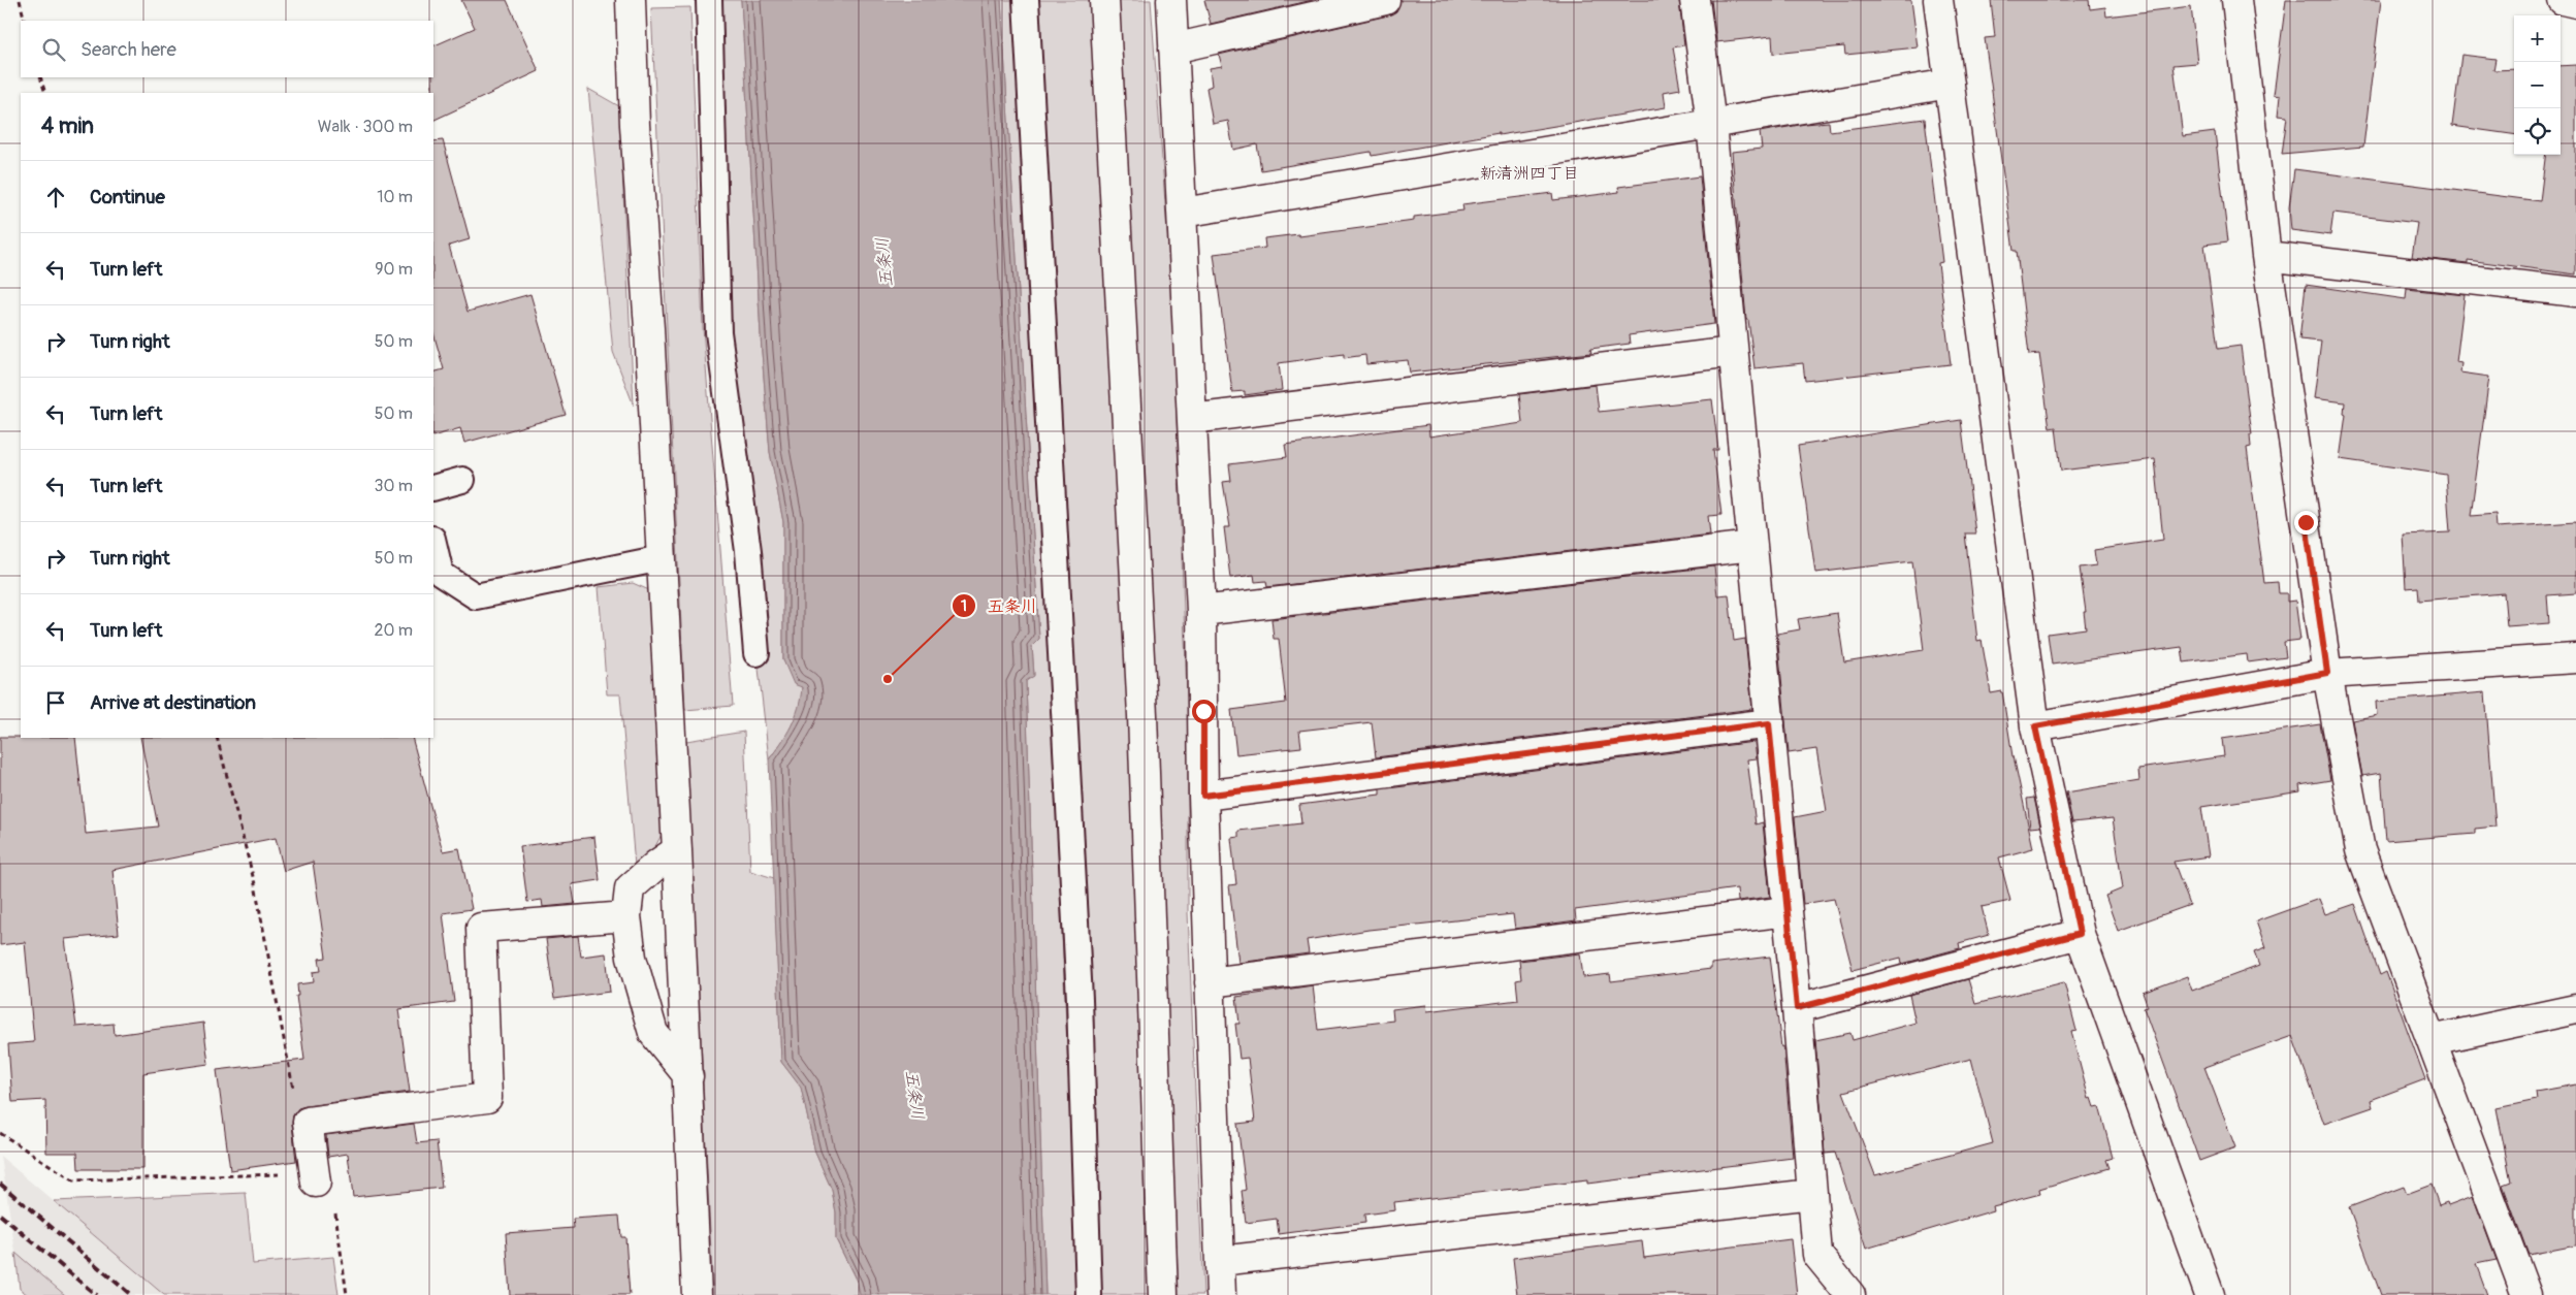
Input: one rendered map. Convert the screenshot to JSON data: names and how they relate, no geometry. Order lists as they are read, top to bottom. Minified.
{"districts":["新清洲四丁目"],"water":["五条川"],"places":["五条川"],"page":{"map_buttons":["+","−"],"search":"Search here","heading":["4 min","Walk · 300 m"],"list":[["Continue","10 m"],["Turn left","90 m"],["Turn right","50 m"],["Turn left","50 m"],["Turn left","30 m"],["Turn right","50 m"],["Turn left","20 m"],"Arrive at destination"]}}
